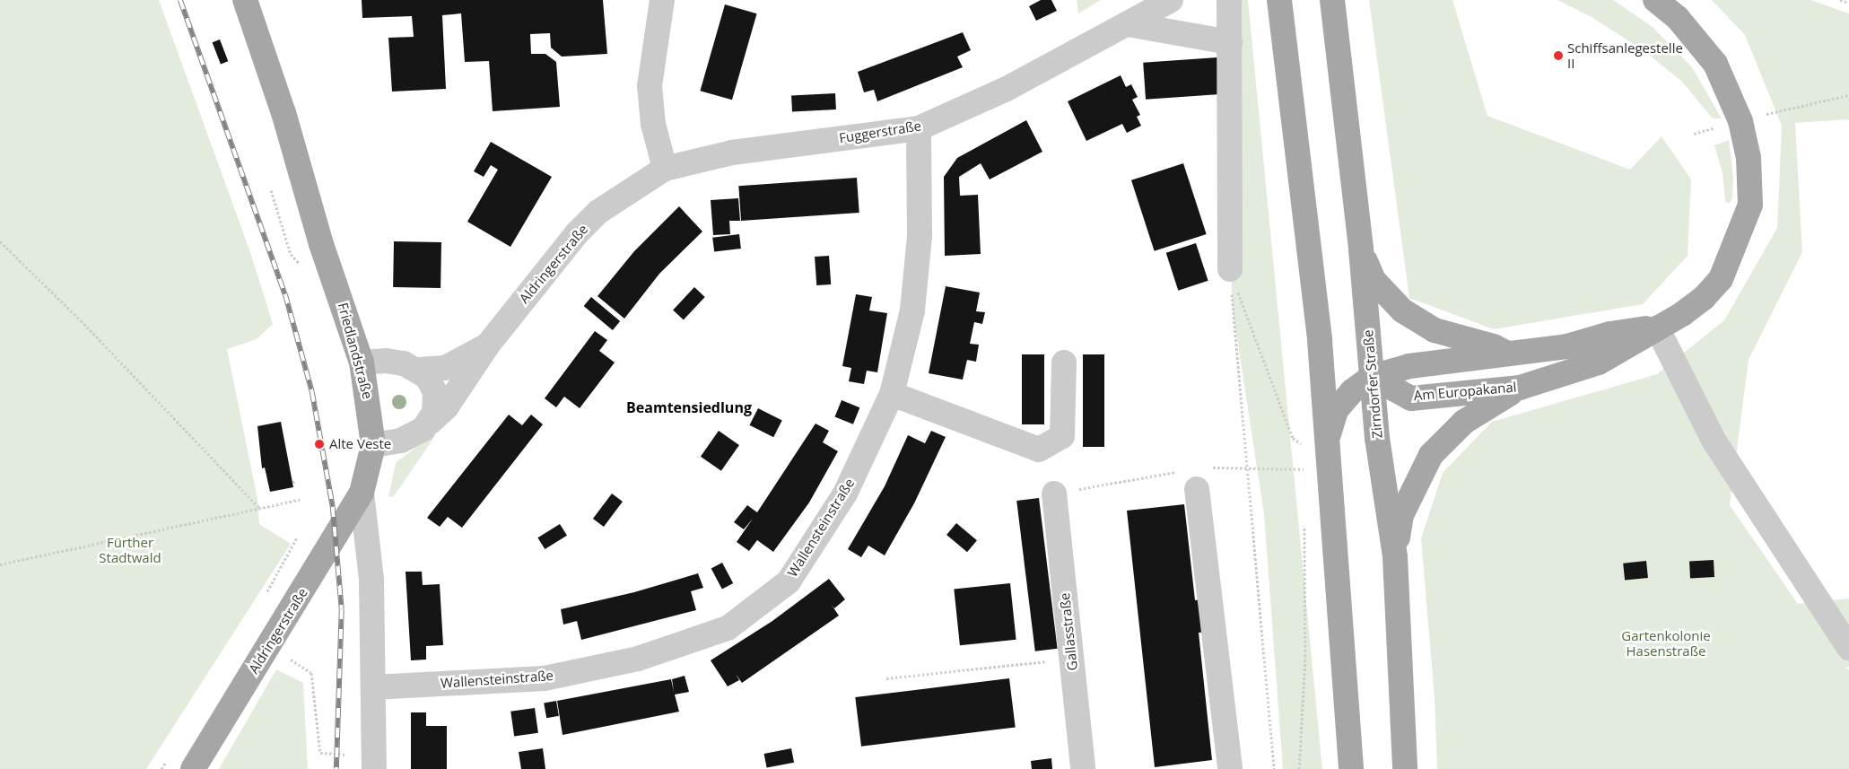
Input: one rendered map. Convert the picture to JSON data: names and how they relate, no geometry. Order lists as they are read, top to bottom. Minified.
{"streets":{"main road":["Aldringerstraße","Friedlandstraße","Zirndorfer Straße","Am Europakanal"],"street":["Fuggerstraße","Wallensteinstraße","Gallasstraße"]},"crossings":[["Fuggerstraße","Aldringerstraße"],["Fuggerstraße","Wallensteinstraße"],["Aldringerstraße","Friedlandstraße"],["Friedlandstraße","Wallensteinstraße"],["Zirndorfer Straße","Am Europakanal"]],"districts":["Beamtensiedlung"],"parks":["Fürther Stadtwald","Gartenkolonie Hasenstraße"],"places":["Schiffsanlegestelle II","Alte Veste"]}
